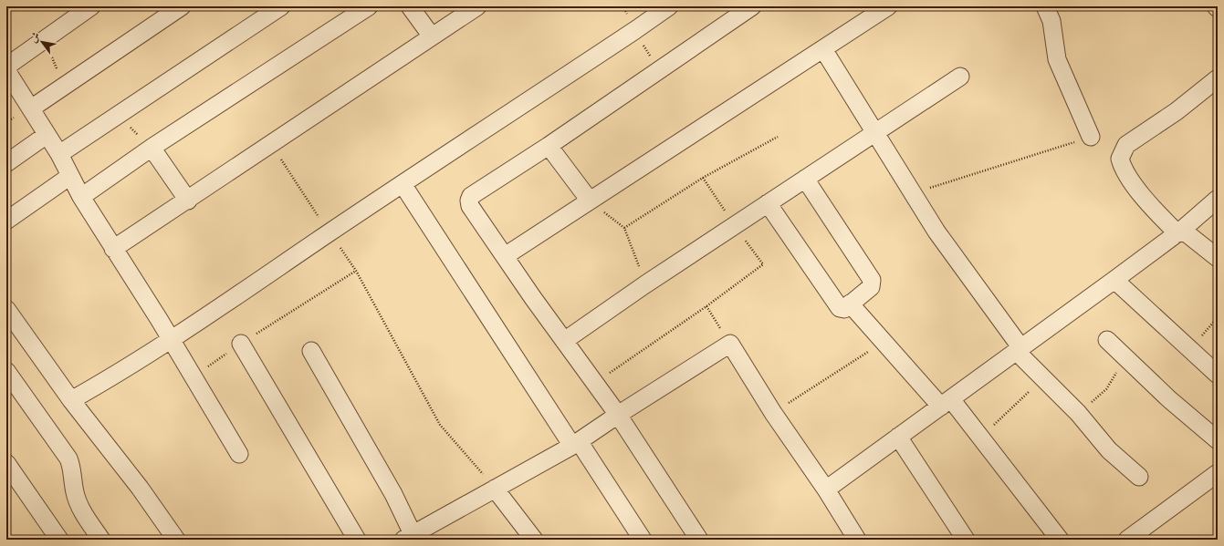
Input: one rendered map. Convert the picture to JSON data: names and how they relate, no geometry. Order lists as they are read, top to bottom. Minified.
{"north":"top left"}
